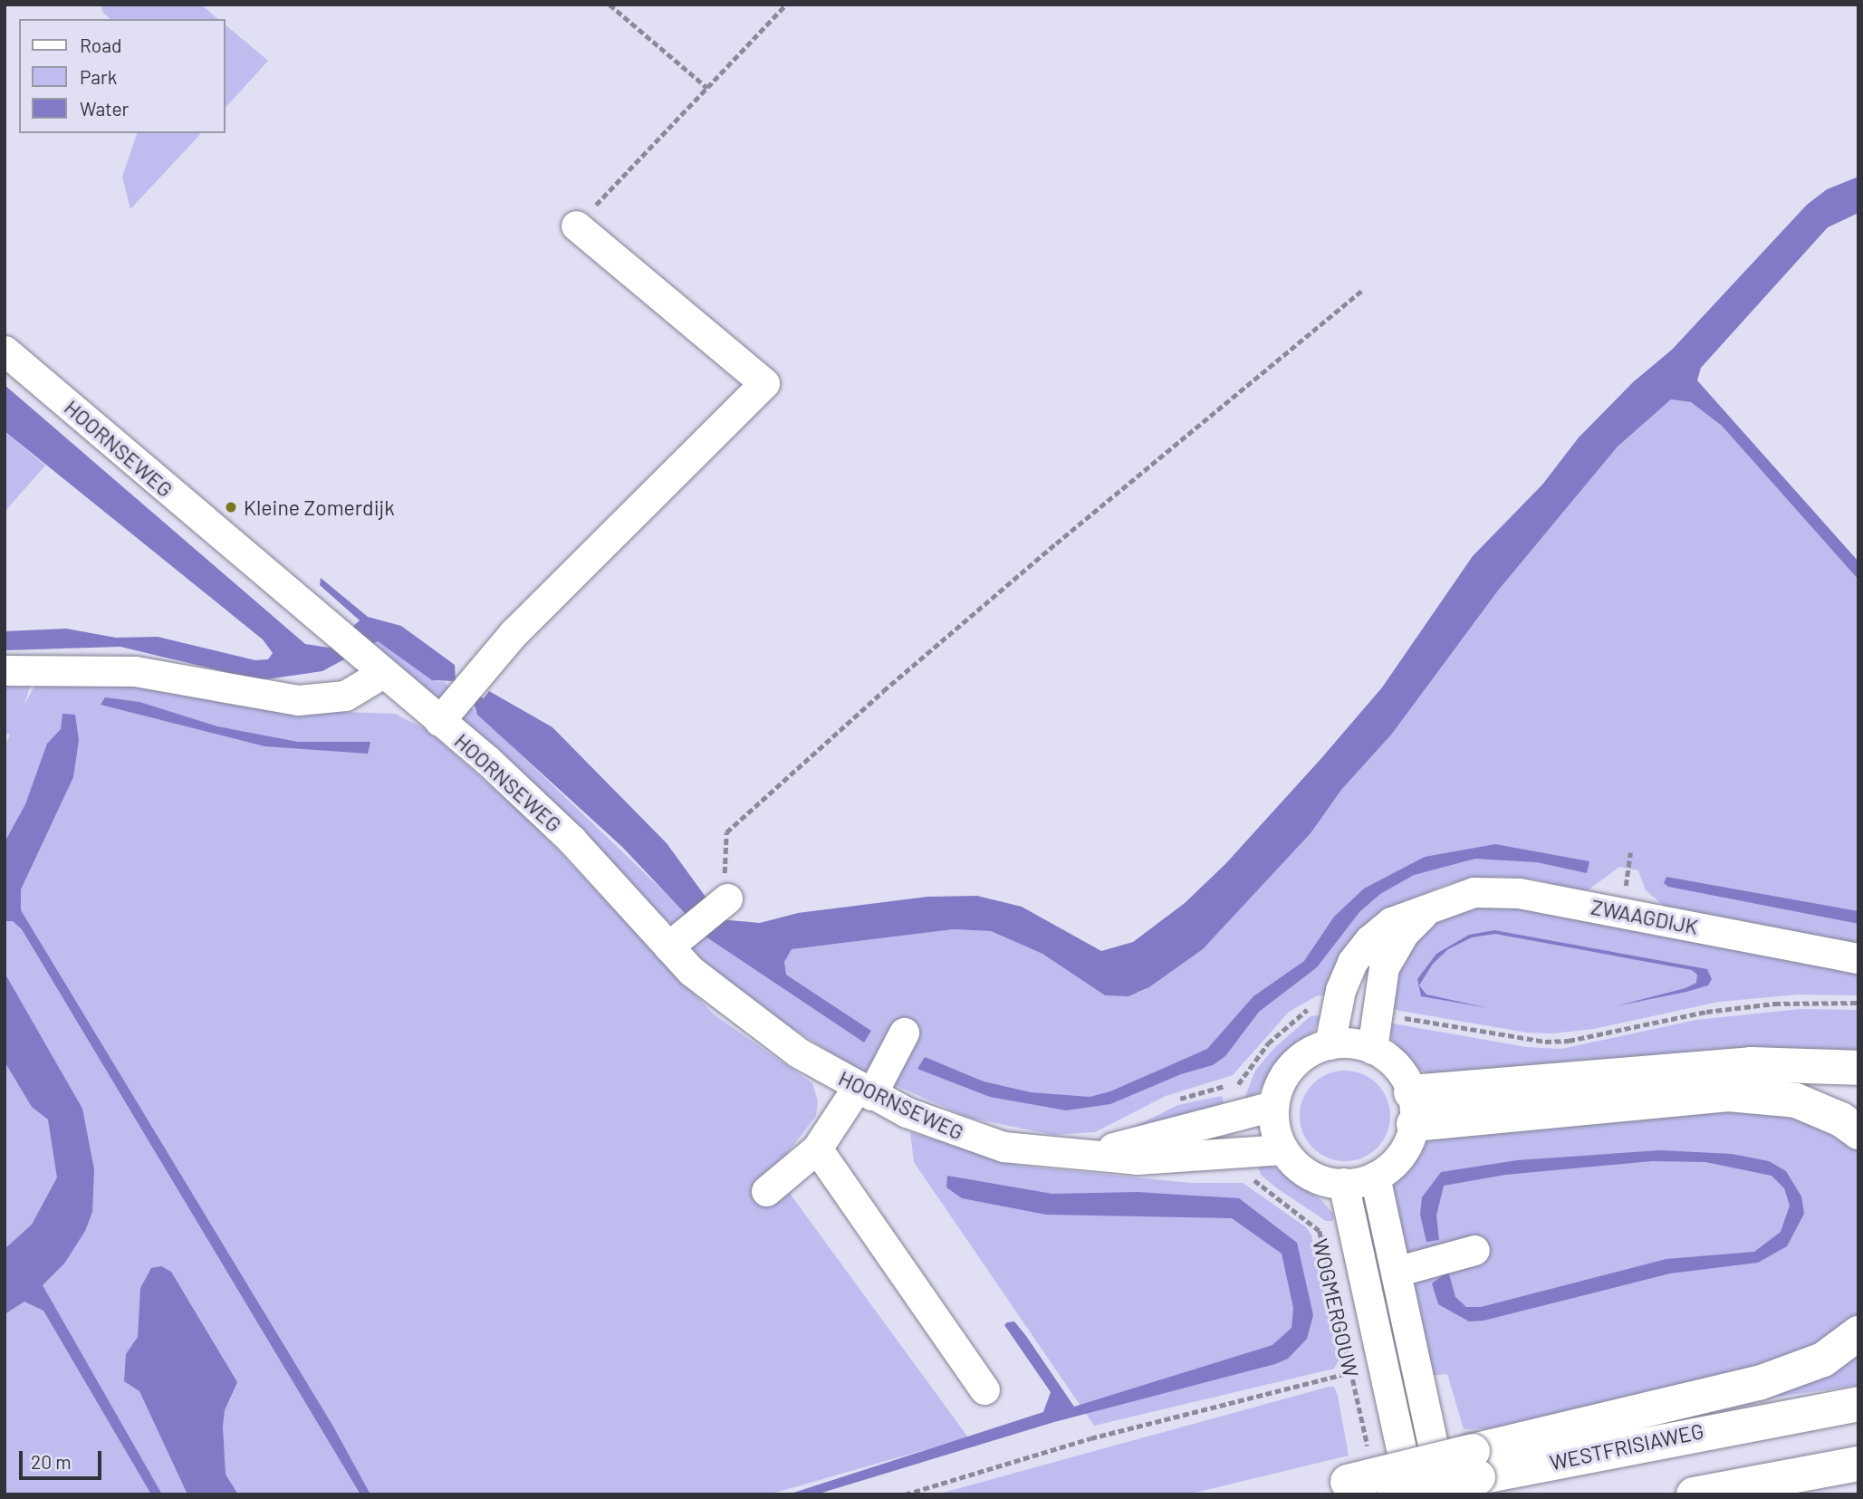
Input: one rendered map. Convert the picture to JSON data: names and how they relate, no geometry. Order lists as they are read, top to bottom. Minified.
{"streets":{"highway":["WESTFRISIAWEG"],"street":["HOORNSEWEG","ZWAAGDIJK","WOGMERGOUW"]},"crossings":[["HOORNSEWEG","ZWAAGDIJK"],["HOORNSEWEG","WOGMERGOUW"],["ZWAAGDIJK","WOGMERGOUW"]],"places":["Kleine Zomerdijk"],"legend":["Road","Park","Water"],"scale_bar":"20 m"}
